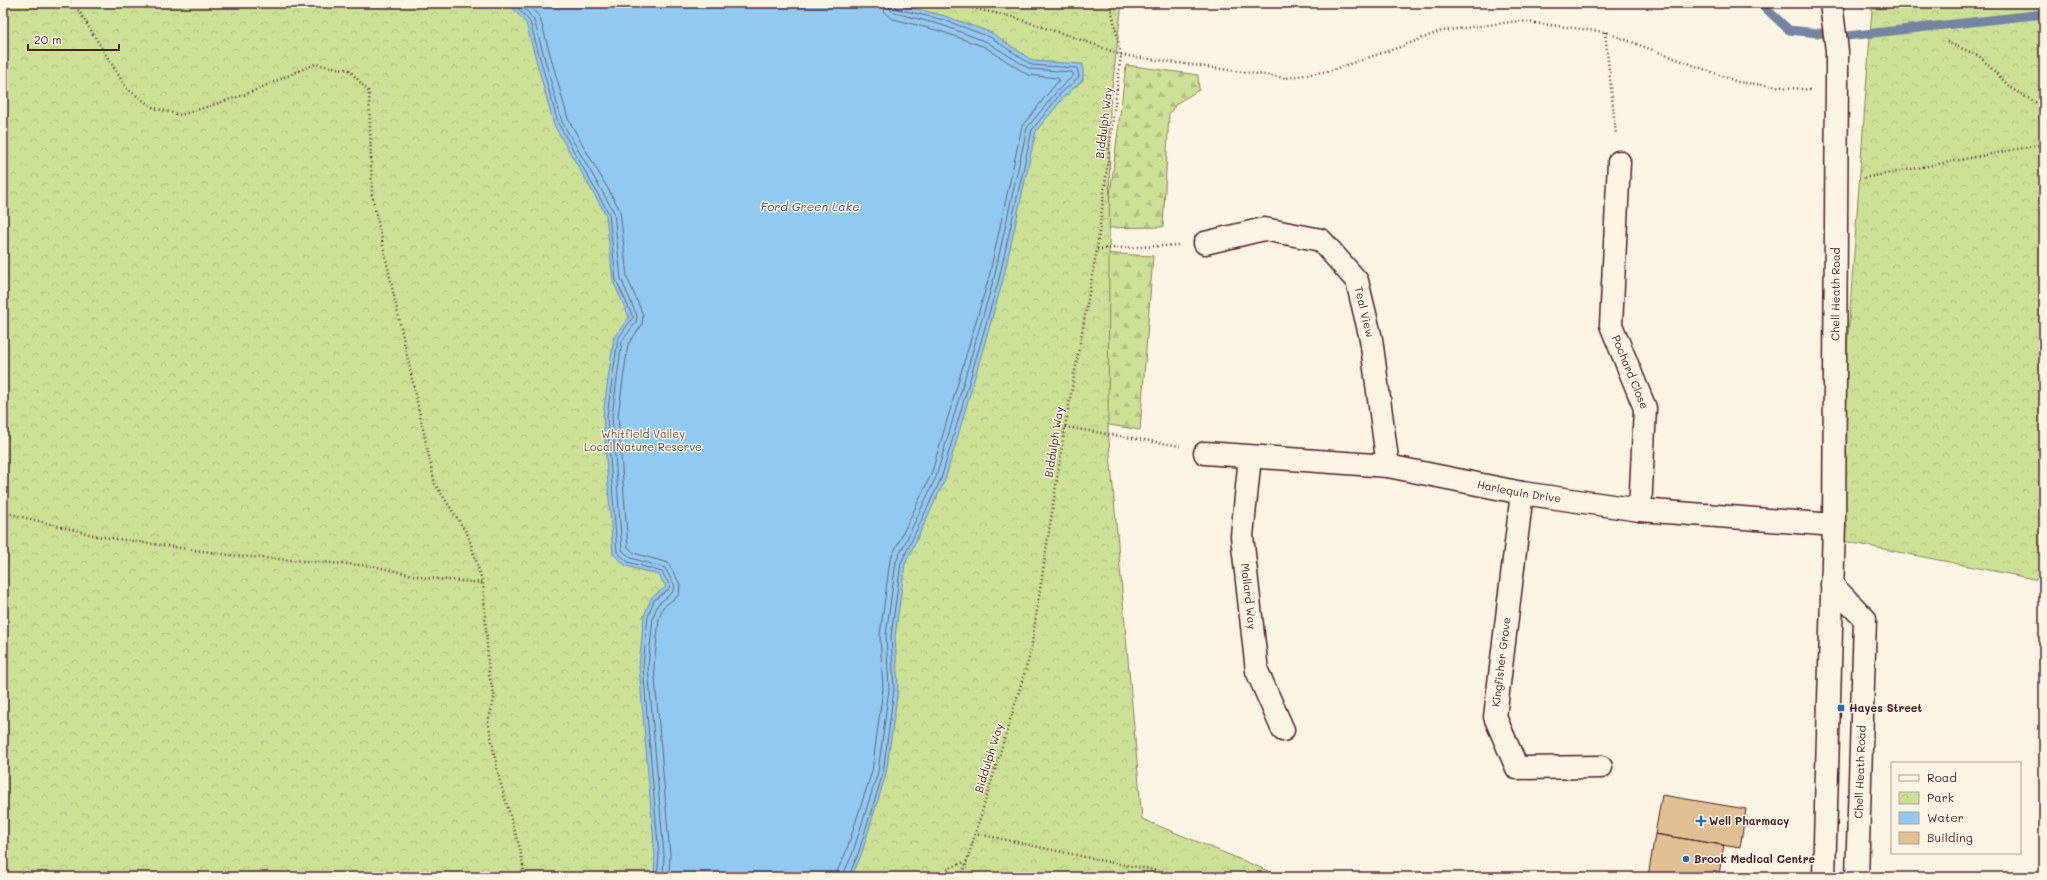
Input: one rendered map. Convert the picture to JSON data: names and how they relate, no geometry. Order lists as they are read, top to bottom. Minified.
{"streets":{"street":["Chell Heath Road","Teal View","Pochard Close","Harlequin Drive","Mallard Way","Kingfisher Grove"],"path":["Biddulph Way"]},"crossings":[["Chell Heath Road","Harlequin Drive"],["Teal View","Harlequin Drive"],["Pochard Close","Harlequin Drive"],["Harlequin Drive","Mallard Way"],["Harlequin Drive","Kingfisher Grove"]],"water":["Ford Green Lake"],"parks":["Whitfield Valley Local Nature Reserve"],"places":{"transit":["Hayes Street"],"health":["Well Pharmacy"],"other":["Brook Medical Centre"]},"legend":["Road","Park","Water","Building"],"scale_bar":"20 m"}
